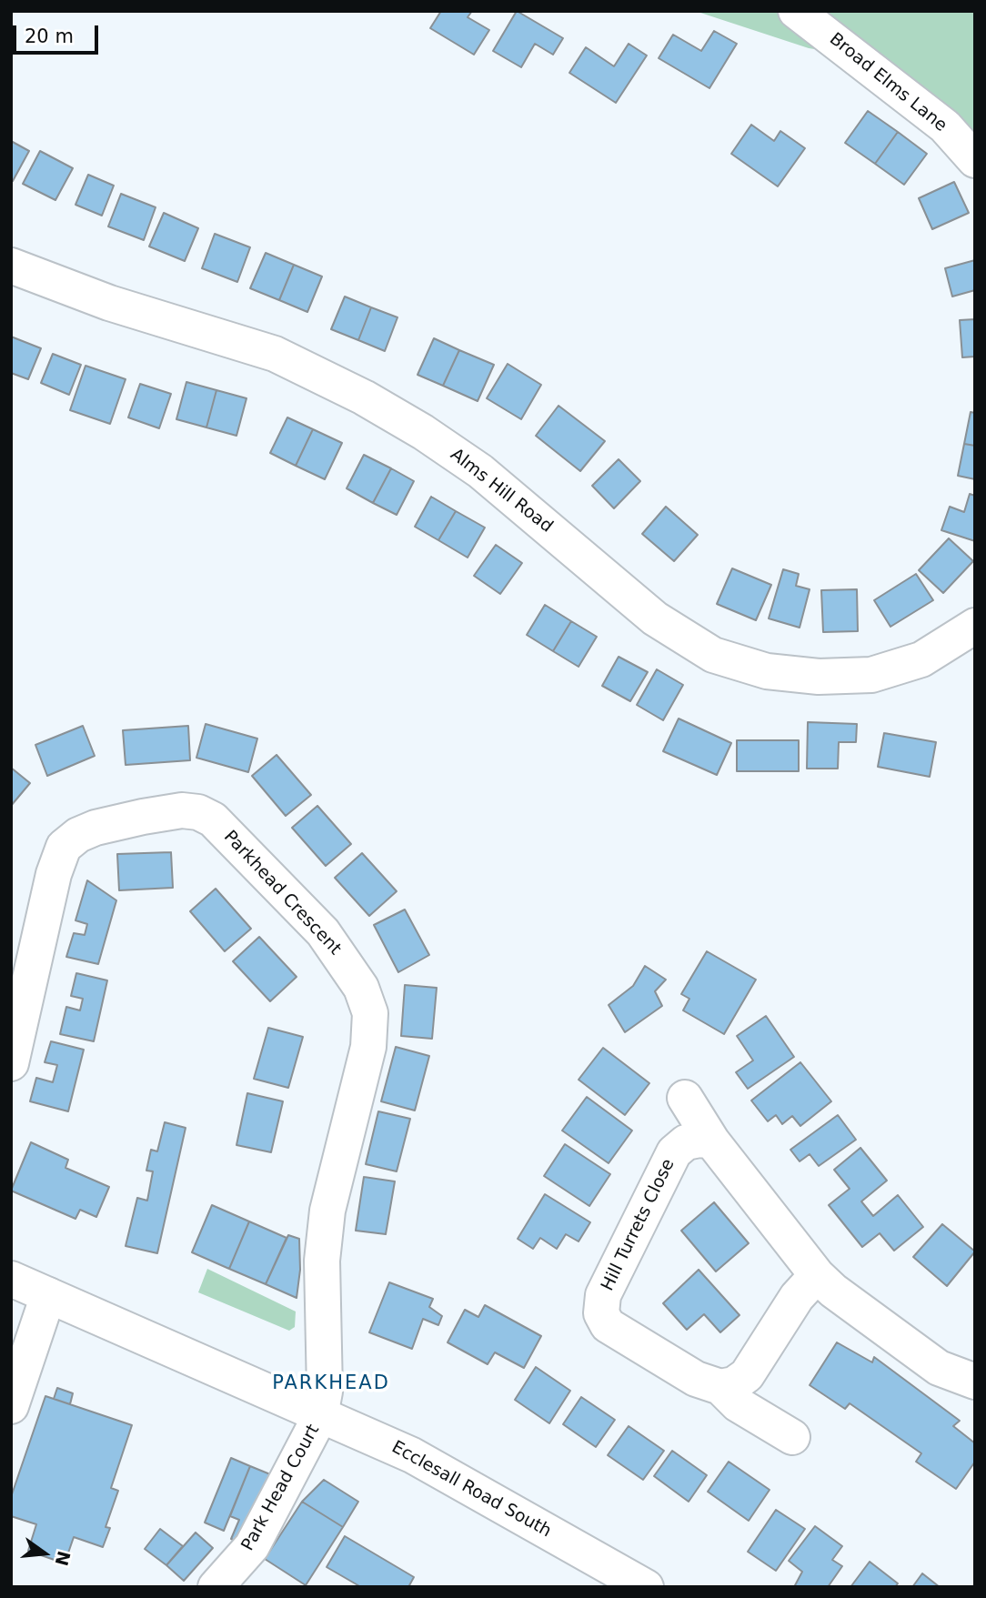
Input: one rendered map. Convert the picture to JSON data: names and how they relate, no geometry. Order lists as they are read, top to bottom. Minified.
{"streets":{"street":["Broad Elms Lane","Alms Hill Road","Parkhead Crescent","Hill Turrets Close","Park Head Court","Ecclesall Road South"]},"crossings":[["Parkhead Crescent","Park Head Court"],["Parkhead Crescent","Ecclesall Road South"],["Park Head Court","Ecclesall Road South"]],"districts":["PARKHEAD"],"scale_bar":"20 m","north":"right"}
